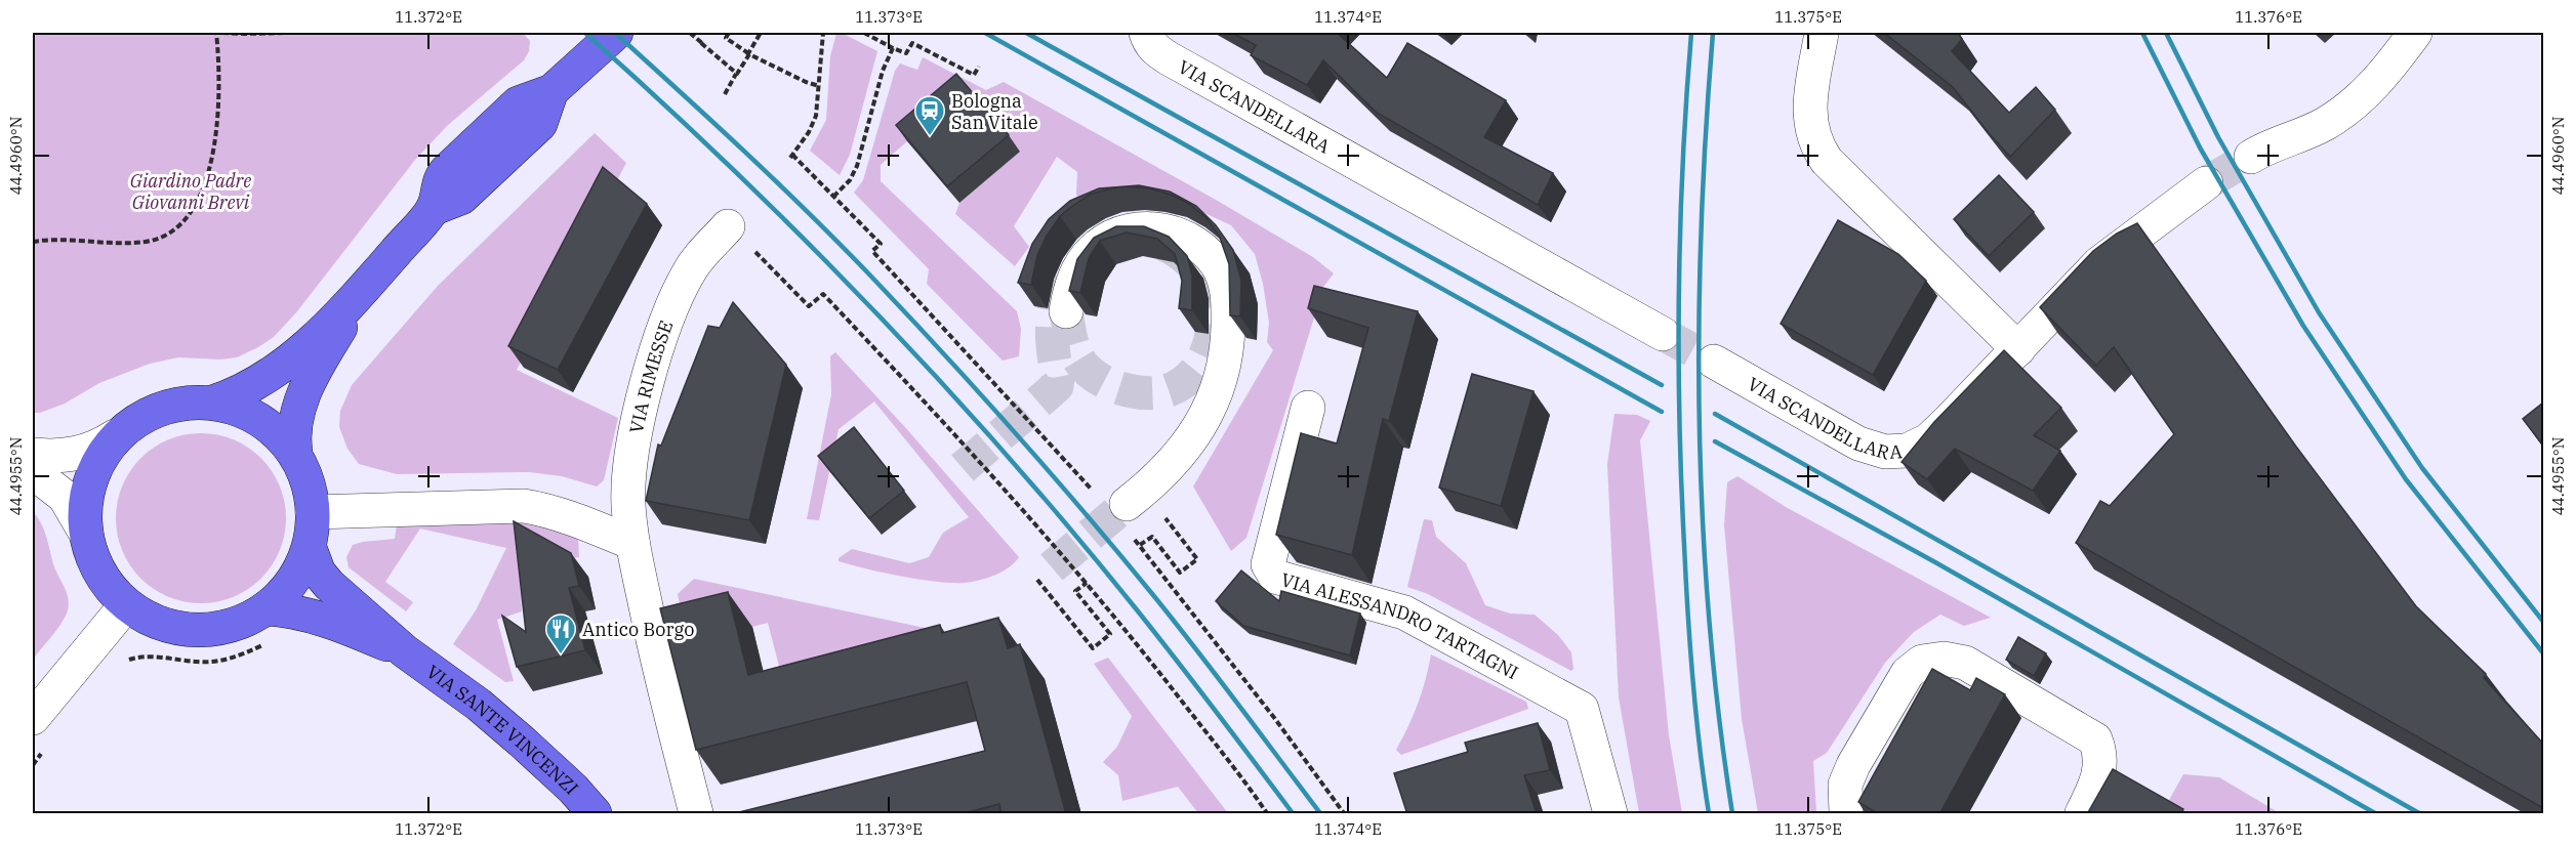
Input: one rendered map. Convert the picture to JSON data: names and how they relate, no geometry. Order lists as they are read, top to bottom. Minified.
{"streets":{"main road":["VIA SANTE VINCENZI"],"street":["VIA SCANDELLARA","VIA RIMESSE","VIA ALESSANDRO TARTAGNI"]},"parks":["Giardino Padre Giovanni Brevi"],"places":{"station":["Bologna San Vitale"],"restaurant":["Antico Borgo"]},"coordinates":["11.372°E","11.373°E","11.374°E","11.375°E","11.376°E","44.4960°N","44.4955°N"]}
